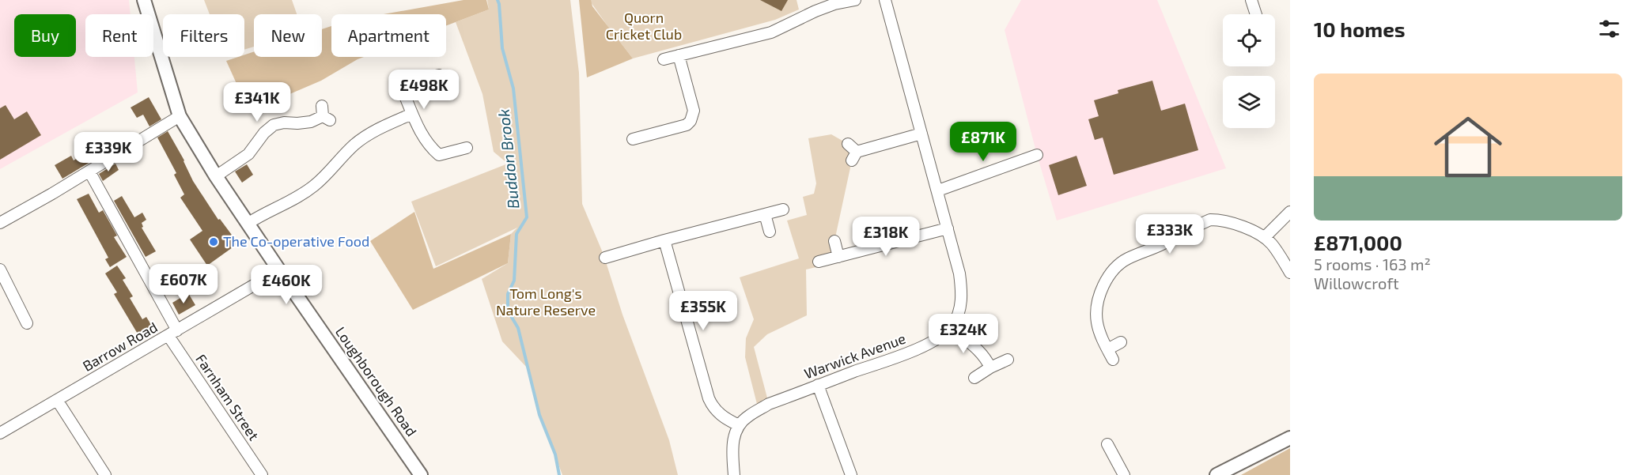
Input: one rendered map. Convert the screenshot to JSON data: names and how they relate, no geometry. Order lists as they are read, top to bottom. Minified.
{"streets":{"street":["Barrow Road","Warwick Avenue","Loughborough Road","Farnham Street"]},"crossings":[["Barrow Road","Loughborough Road"],["Barrow Road","Farnham Street"]],"water":["Buddon Brook"],"parks":["Quorn Cricket Club","Tom Long's Nature Reserve"],"places":["The Co-operative Food"],"page":{"heading":"10 homes","chip":["Buy","Rent","Filters","New","Apartment"],"list":[{"name":"£871,000","note":"5 rooms · 163 m² · Willowcroft"}],"price":["£498K","£341K","£871K","£339K","£333K","£318K","£607K","£460K","£355K","£324K"]}}
